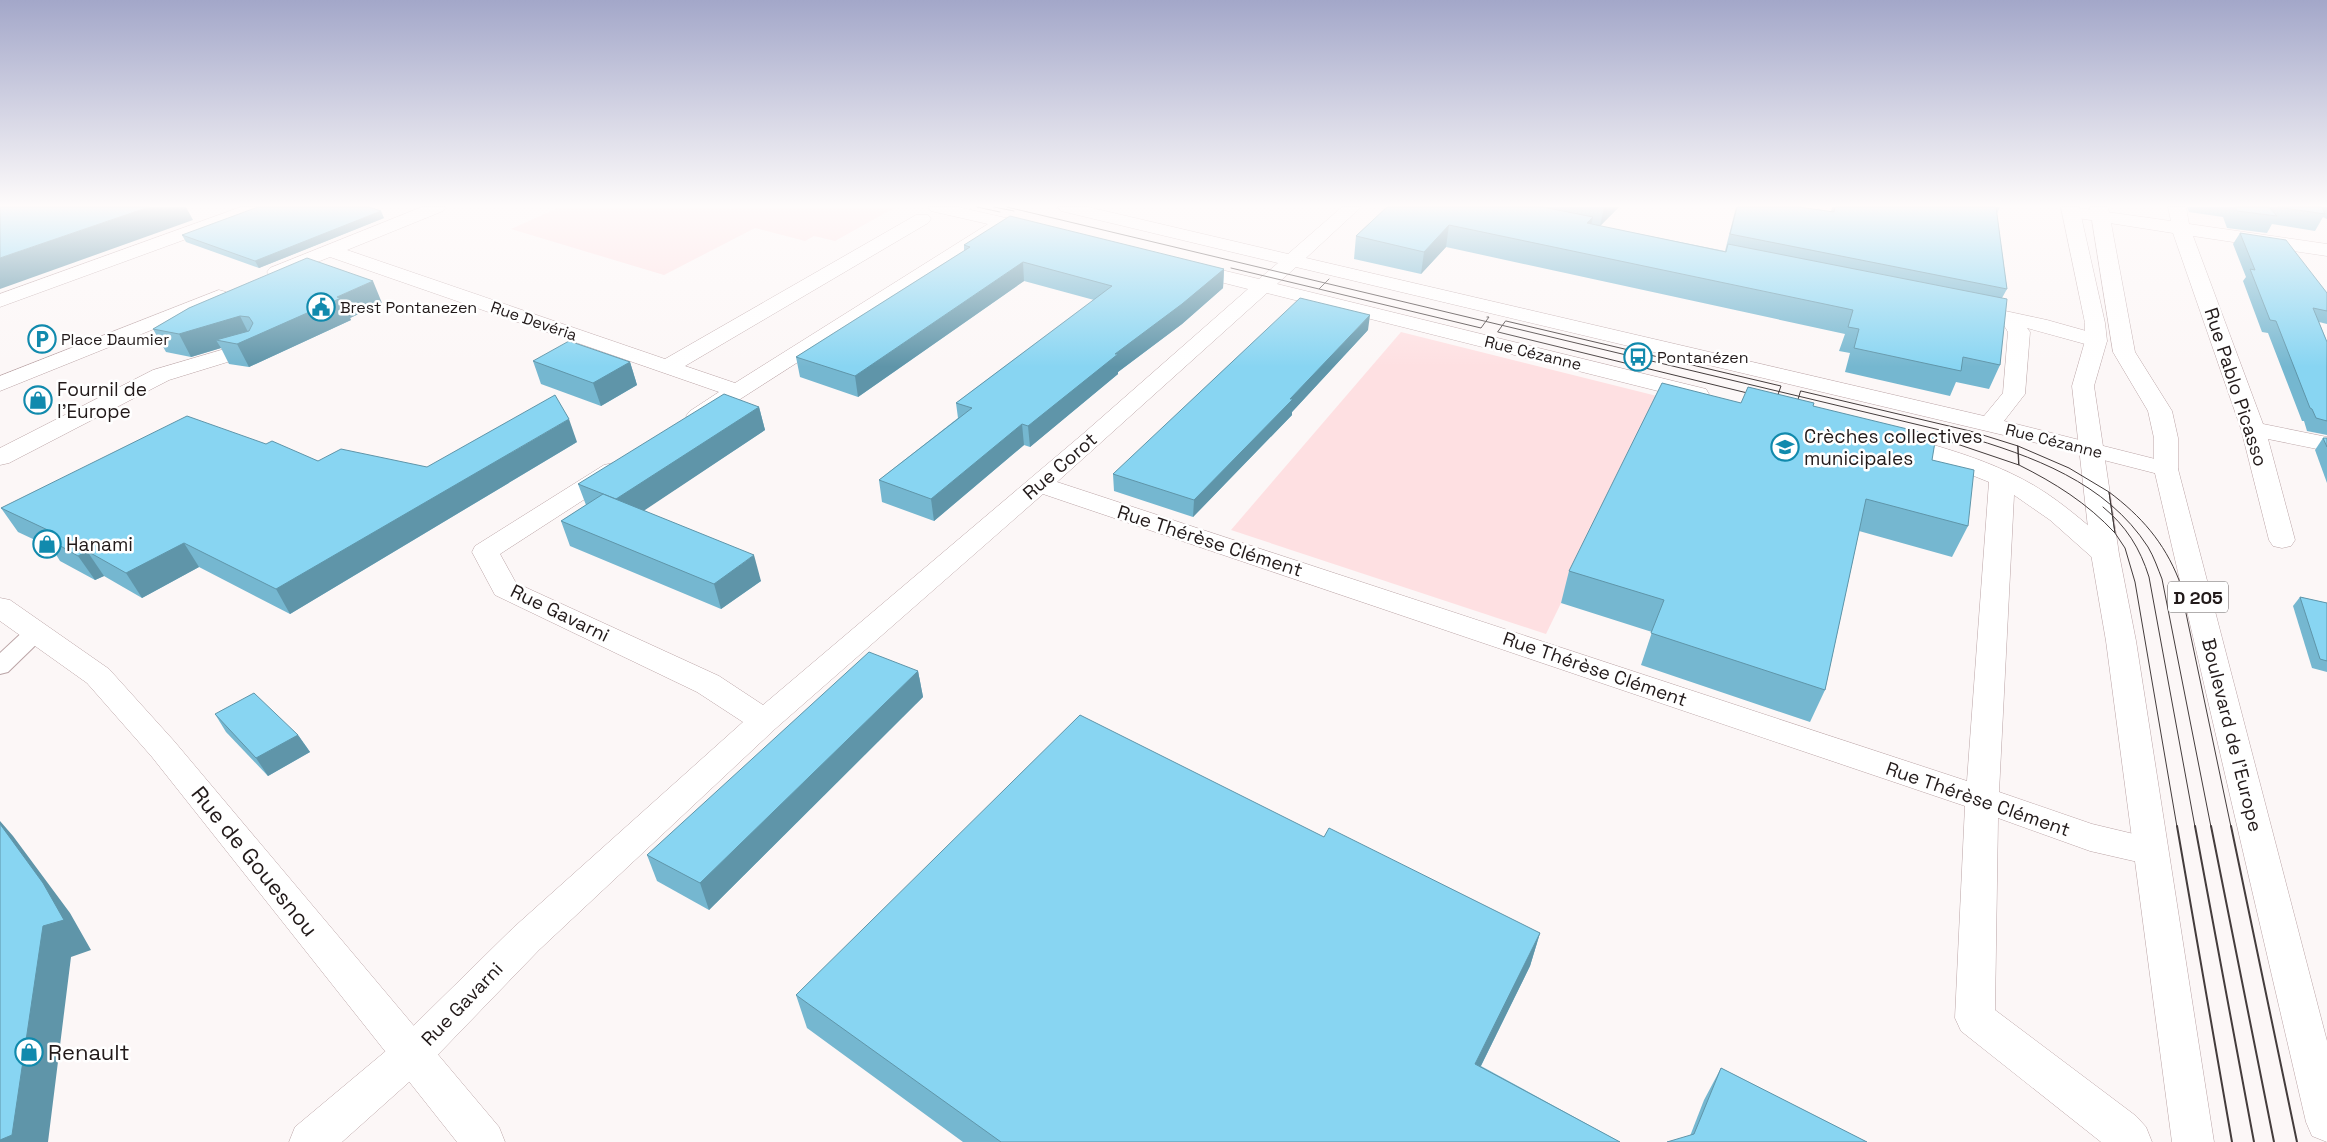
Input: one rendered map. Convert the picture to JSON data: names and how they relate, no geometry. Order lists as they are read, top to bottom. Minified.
{"streets":{"street":["Rue Devéria","Rue Cézanne","Rue Pablo Picasso","Rue Corot","Rue Thérèse Clément","D 205","Rue Gavarni","Boulevard de l'Europe","Rue de Gouesnou"]},"crossings":[["Rue Cézanne","Rue Corot"],["Rue Cézanne","Boulevard de l'Europe"],["Rue Corot","Rue Thérèse Clément"],["Rue Corot","Rue Gavarni"],["Rue Gavarni","Rue de Gouesnou"]],"places":{"public building":["Brest Pontanezen"],"parking":["Place Daumier"],"bus stop":["Pontanézen"],"shop":["Fournil de l’Europe","Hanami","Renault"],"school or university":["Crèches collectives municipales"]}}
